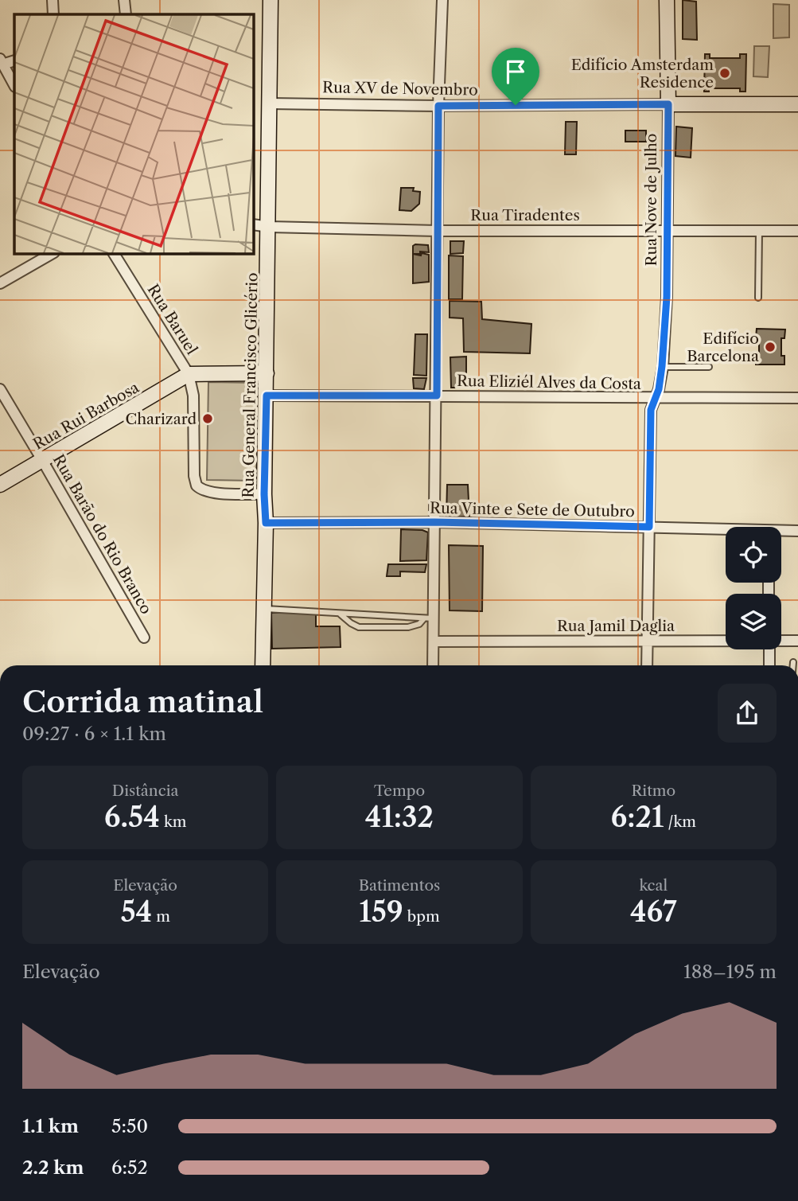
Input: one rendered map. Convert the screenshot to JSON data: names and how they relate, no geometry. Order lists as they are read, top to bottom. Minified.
{"streets":{"main road":["Rua XV de Novembro","Rua Nove de Julho","Rua General Francisco Glicério","Rua Rui Barbosa"],"street":["Rua Tiradentes","Rua Baruel","Rua Eliziél Alves da Costa","Rua Vinte e Sete de Outubro","Rua Barão do Rio Branco","Rua Jamil Daglia"]},"crossings":[["Rua XV de Novembro","Rua Nove de Julho"],["Rua XV de Novembro","Rua General Francisco Glicério"],["Rua Nove de Julho","Rua Tiradentes"],["Rua Nove de Julho","Rua Eliziél Alves da Costa"],["Rua Nove de Julho","Rua Vinte e Sete de Outubro"],["Rua Nove de Julho","Rua Jamil Daglia"],["Rua Tiradentes","Rua General Francisco Glicério"],["Rua Baruel","Rua Rui Barbosa"],["Rua Eliziél Alves da Costa","Rua General Francisco Glicério"],["Rua General Francisco Glicério","Rua Vinte e Sete de Outubro"],["Rua Rui Barbosa","Rua Barão do Rio Branco"]],"places":["Edifício Amsterdam Residence","Edifício Barcelona","Charizard"],"page":{"heading":["Corrida matinal","09:27 · 6 × 1.1 km"],"stats":[["Distância","6.54 km"],["Tempo","41:32"],["Ritmo","6:21 /km"],["Elevação","54 m"],["Batimentos","159 bpm"],["kcal","467"]],"chart":["Elevação","188–195 m"],"list":[{"name":"1.1 km","note":"5:50"},{"name":"2.2 km","note":"6:52"}]}}
